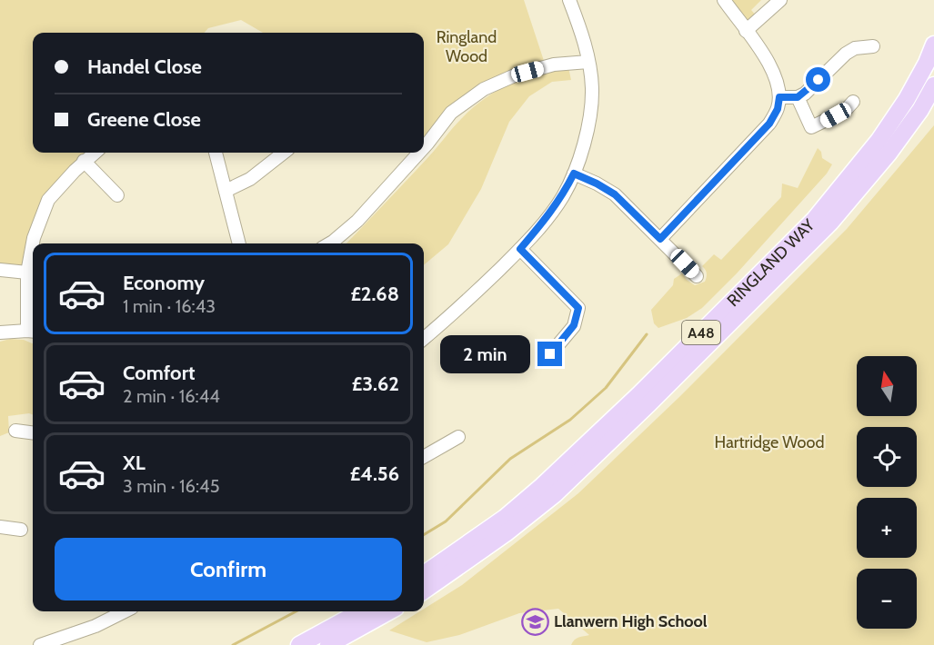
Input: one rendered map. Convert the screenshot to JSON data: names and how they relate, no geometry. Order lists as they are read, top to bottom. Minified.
{"streets":{"main road":["RINGLAND WAY","A48"]},"parks":["Ringland Wood","Hartridge Wood"],"places":{"school or university":["Llanwern High School"]},"north":"top","page":{"banner":["Handel Close","Greene Close"],"list":[{"name":"Economy","note":"1 min · 16:43","value":"£2.68"},{"name":"Comfort","note":"2 min · 16:44","value":"£3.62"},{"name":"XL","note":"3 min · 16:45","value":"£4.56"}],"bubble":"2 min","map_buttons":["+","−"],"buttons":"Confirm"}}
